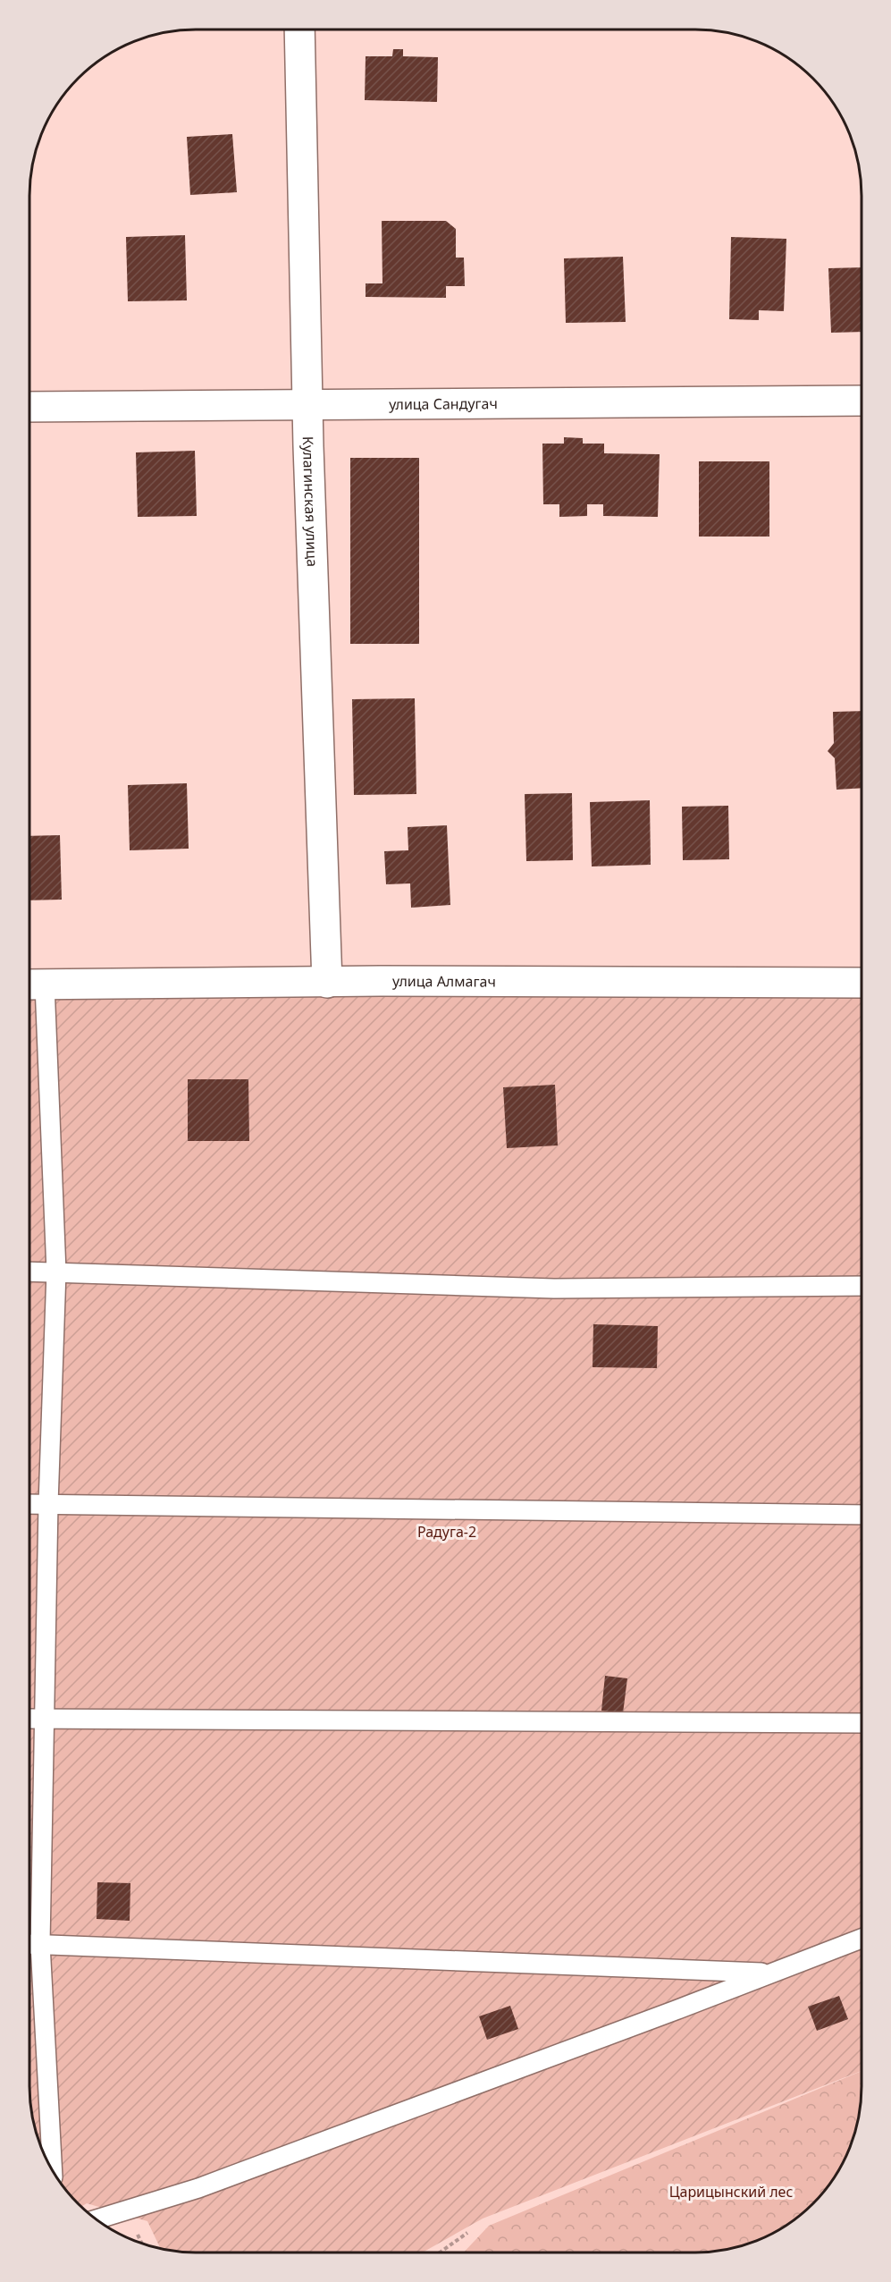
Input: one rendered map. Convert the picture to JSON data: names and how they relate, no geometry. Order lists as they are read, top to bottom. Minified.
{"streets":{"street":["улица Сандугач","Кулагинская улица","улица Алмагач"]},"crossings":[["улица Сандугач","Кулагинская улица"],["Кулагинская улица","улица Алмагач"]],"parks":["Радуга-2","Царицынский лес"]}
